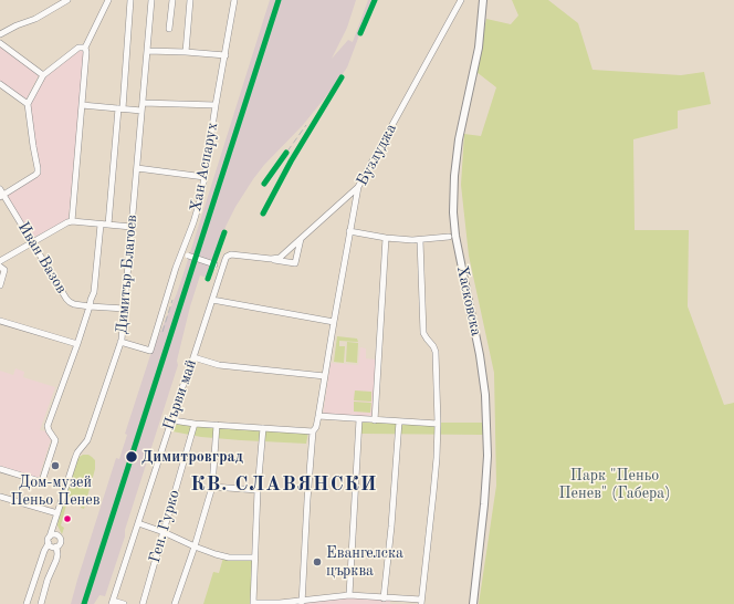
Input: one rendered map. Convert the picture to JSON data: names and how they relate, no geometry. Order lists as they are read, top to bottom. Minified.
{"streets":{"main road":["Хасковска"],"street":["Бузлуджа","Хан Аспарух","Иван Вазов","Димитър Благоев","Първи май","Ген. Гурко"]},"crossings":[["Хан Аспарух","Димитър Благоев"],["Иван Вазов","Димитър Благоев"]],"districts":["КВ. СЛАВЯНСКИ"],"parks":["Парк \"Пеньо Пенев\" (Габера)"],"places":["Димитровград","Дом-музей Пеньо Пенев","Евангелска църква"]}
